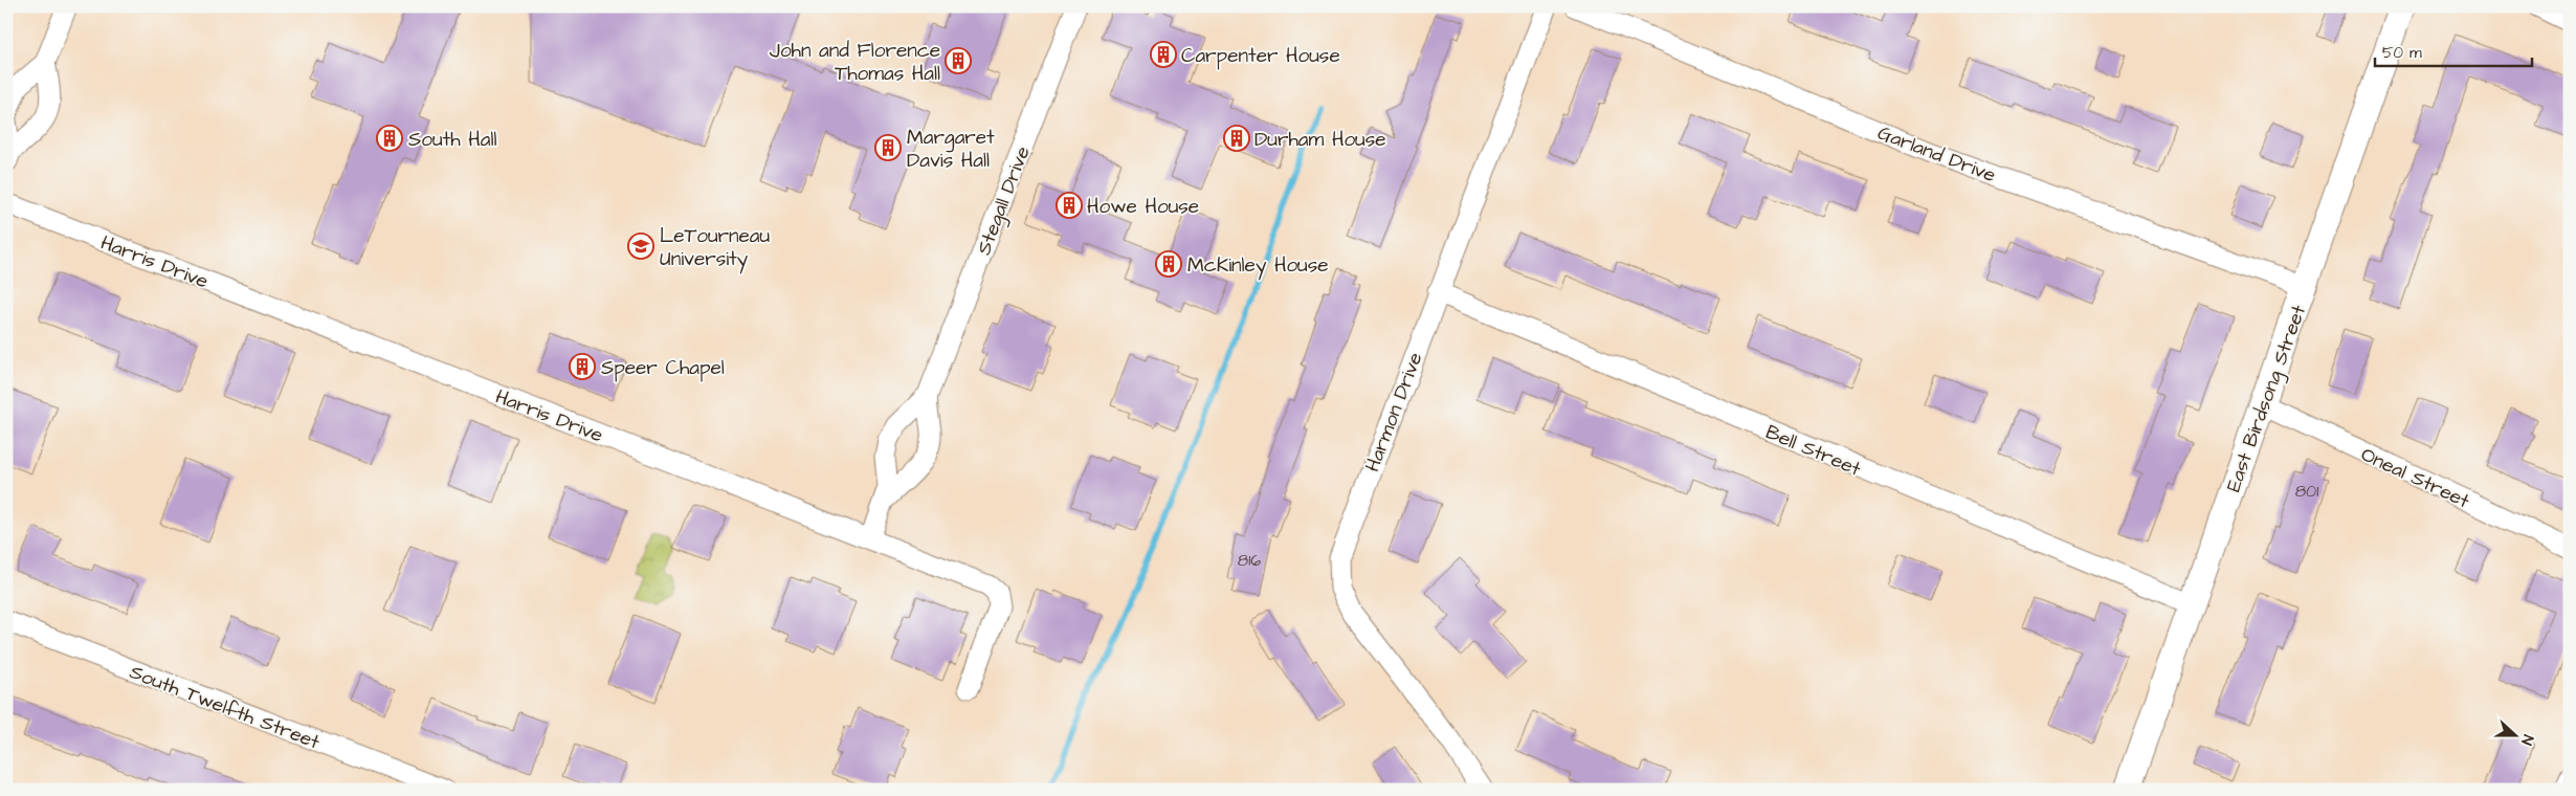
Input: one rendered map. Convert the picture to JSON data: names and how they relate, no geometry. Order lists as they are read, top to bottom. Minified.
{"streets":{"street":["Garland Drive","Stegall Drive","Harris Drive","East Birdsong Street","Harmon Drive","Bell Street","Oneal Street","South Twelfth Street"]},"crossings":[["Garland Drive","East Birdsong Street"],["Stegall Drive","Harris Drive"],["East Birdsong Street","Bell Street"],["East Birdsong Street","Oneal Street"],["Harmon Drive","Bell Street"]],"places":{"building":["Carpenter House","John and Florence Thomas Hall","South Hall","Durham House","Margaret Davis Hall","Howe House","McKinley House","Speer Chapel"],"school or university":["LeTourneau University"]},"house_numbers":["801","816"],"scale_bar":"50 m","north":"right"}
